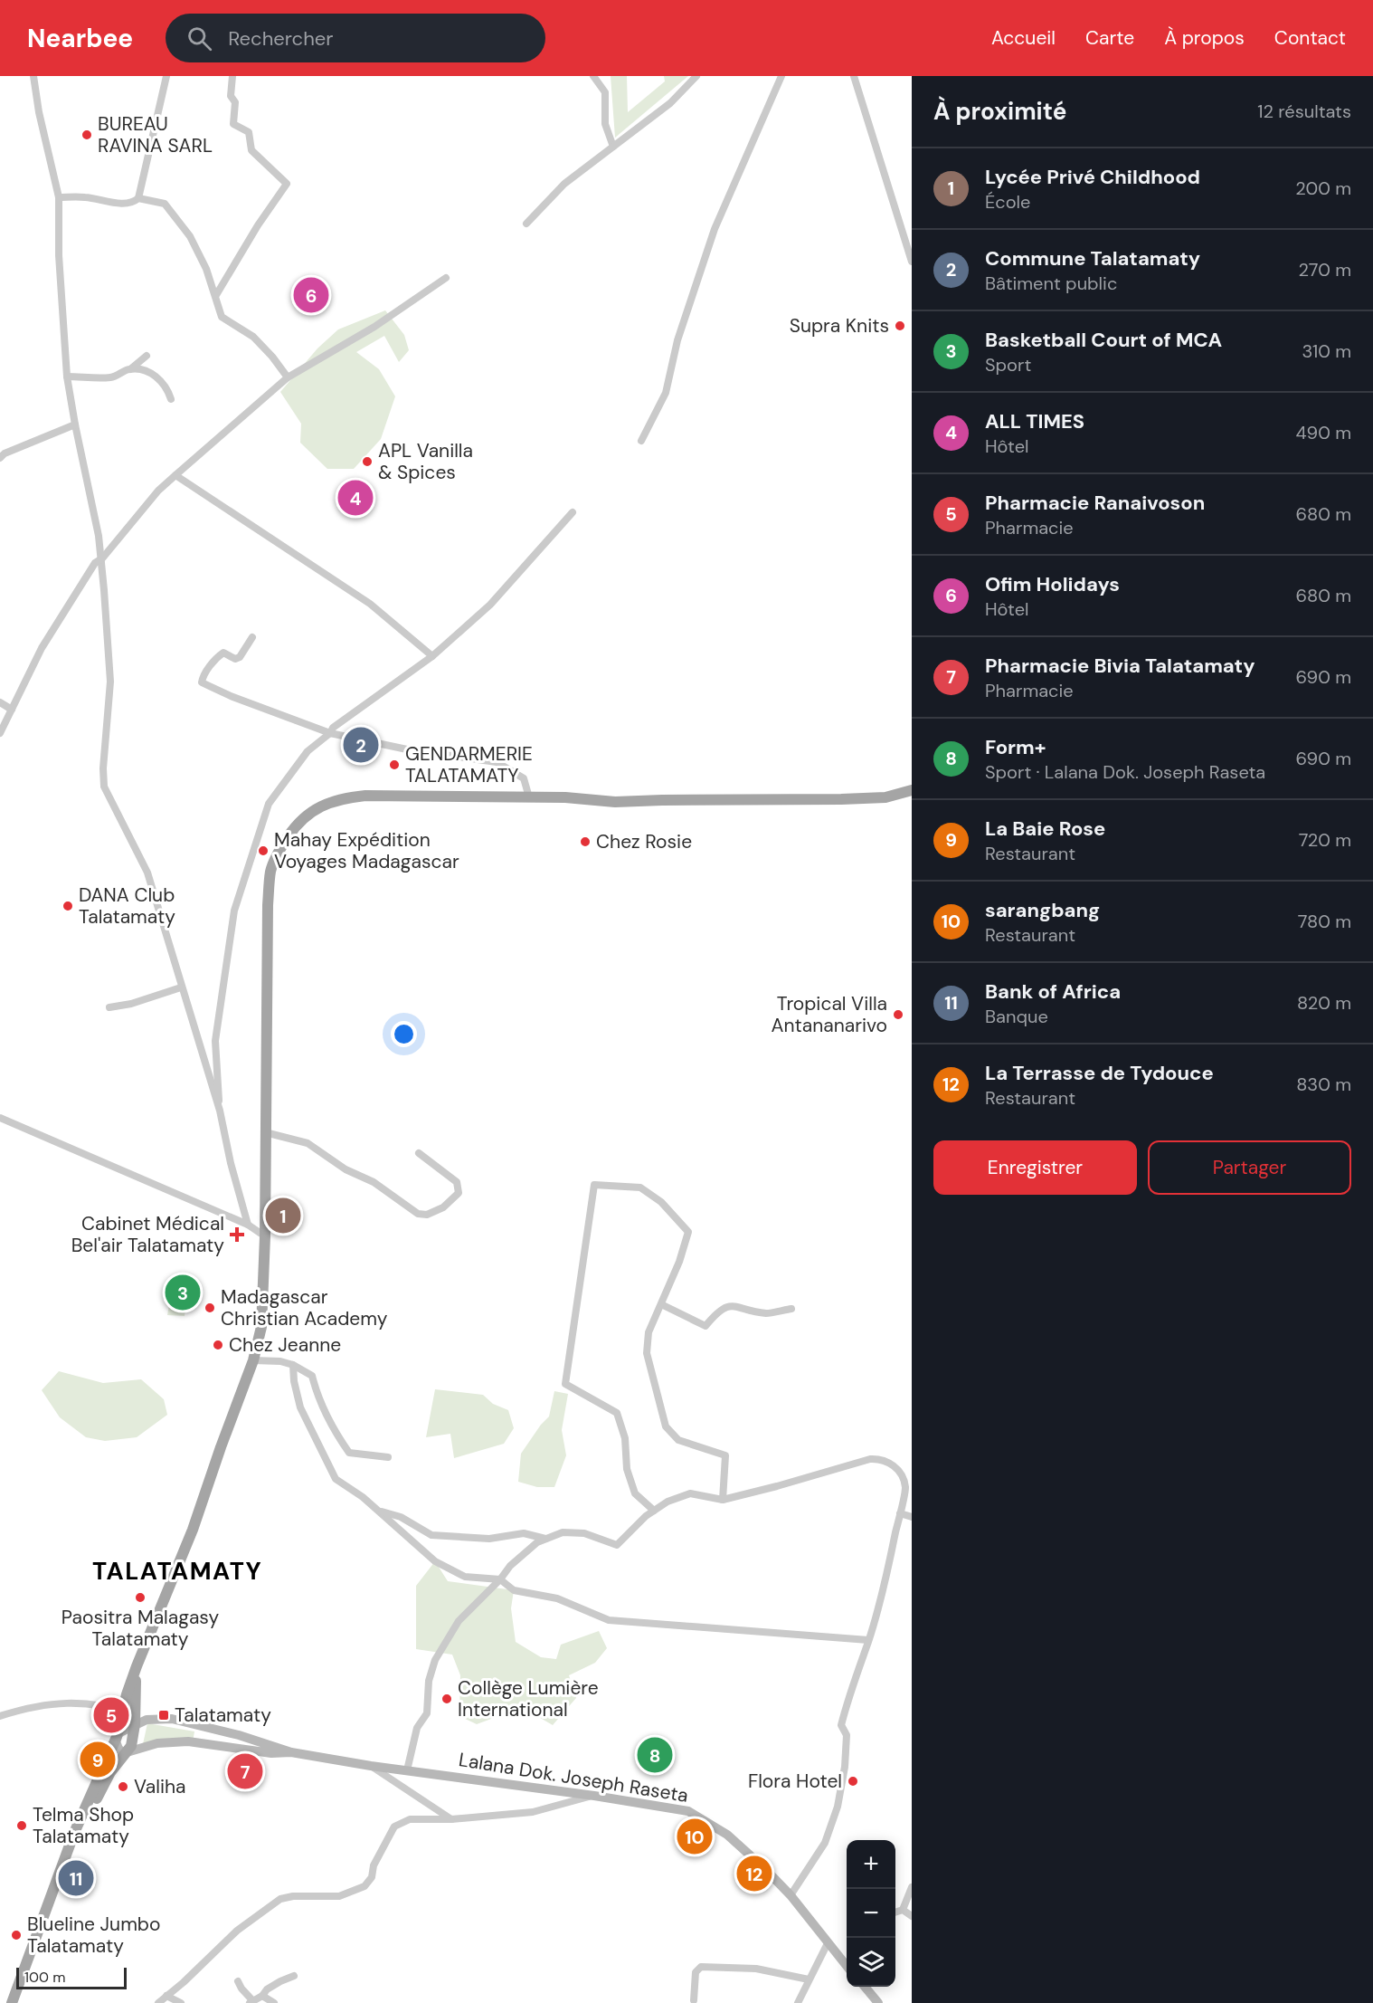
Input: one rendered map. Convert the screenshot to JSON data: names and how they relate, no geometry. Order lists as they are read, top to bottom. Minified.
{"streets":{"main road":["Lalana Dok. Joseph Raseta"]},"districts":["TALATAMATY"],"places":{"other":["BUREAU RAVINA SARL","Supra Knits","APL Vanilla & Spices","GENDARMERIE TALATAMATY","Chez Rosie","Mahay Expédition Voyages Madagascar","DANA Club Talatamaty","Tropical Villa Antananarivo","Madagascar Christian Academy","Chez Jeanne","Paositra Malagasy Talatamaty","Collège Lumière International","Flora Hotel","Valiha","Telma Shop Talatamaty","Blueline Jumbo Talatamaty"],"health":["Cabinet Médical Bel'air Talatamaty"],"transit":["Talatamaty"]},"scale_bar":"100 m","page":{"header":"Nearbee","search":"Rechercher","nav":["Accueil","Carte","À propos","Contact"],"heading":["À proximité","12 résultats"],"list":[{"mark":"1","name":"Lycée Privé Childhood","note":"École","value":"200 m"},{"mark":"2","name":"Commune Talatamaty","note":"Bâtiment public","value":"270 m"},{"mark":"3","name":"Basketball Court of MCA","note":"Sport","value":"310 m"},{"mark":"4","name":"ALL TIMES","note":"Hôtel","value":"490 m"},{"mark":"5","name":"Pharmacie Ranaivoson","note":"Pharmacie","value":"680 m"},{"mark":"6","name":"Ofim Holidays","note":"Hôtel","value":"680 m"},{"mark":"7","name":"Pharmacie Bivia Talatamaty","note":"Pharmacie","value":"690 m"},{"mark":"8","name":"Form+","note":"Sport · Lalana Dok. Joseph Raseta","value":"690 m"},{"mark":"9","name":"La Baie Rose","note":"Restaurant","value":"720 m"},{"mark":"10","name":"sarangbang","note":"Restaurant","value":"780 m"},{"mark":"11","name":"Bank of Africa","note":"Banque","value":"820 m"},{"mark":"12","name":"La Terrasse de Tydouce","note":"Restaurant","value":"830 m"}],"pins":["6","4","2","1","3","5","8","9","7","10","12","11"],"buttons":["Enregistrer","Partager"],"map_buttons":["+","−"],"scale":"100 m"}}
